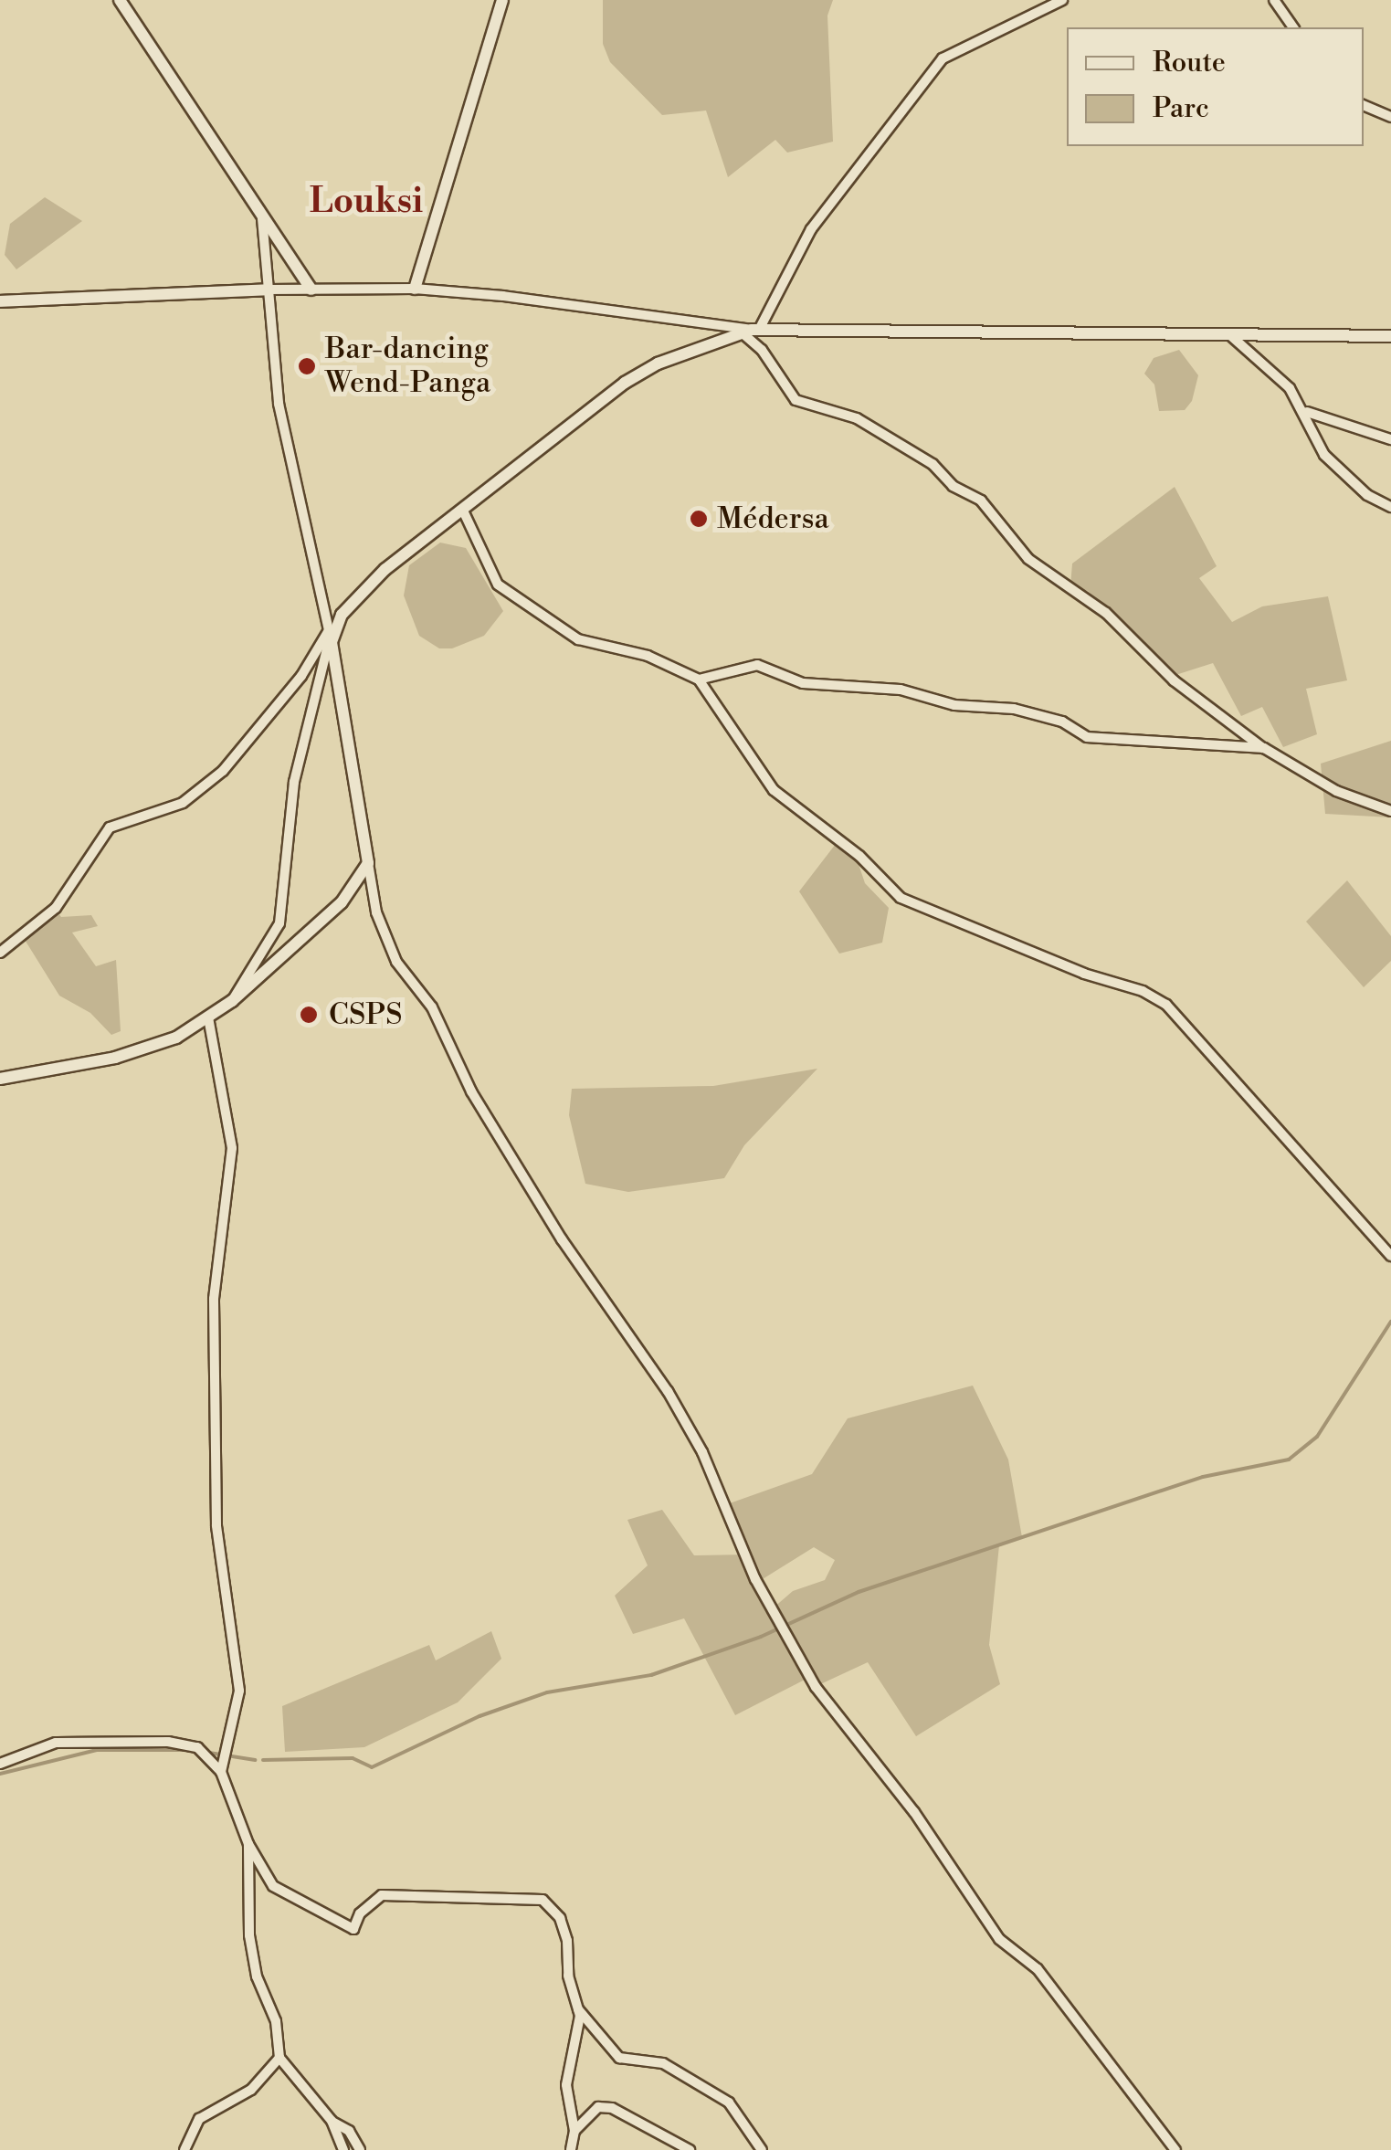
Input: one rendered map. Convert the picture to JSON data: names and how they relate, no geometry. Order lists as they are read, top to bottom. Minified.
{"districts":["Louksi"],"places":["Bar-dancing Wend-Panga","Médersa","CSPS"],"legend":["Route","Parc"]}
